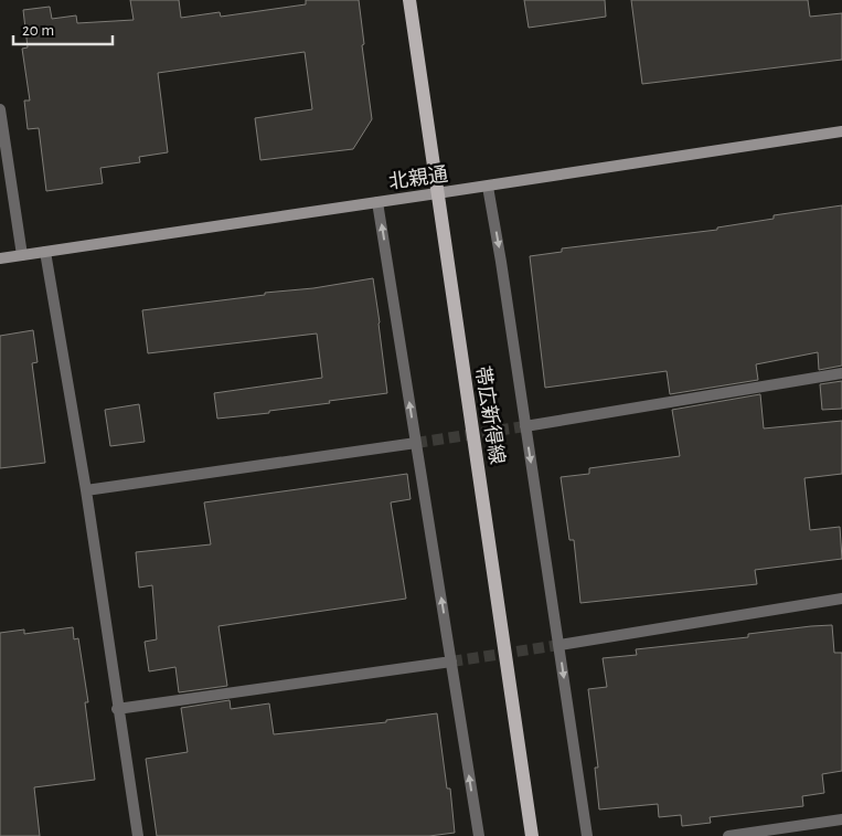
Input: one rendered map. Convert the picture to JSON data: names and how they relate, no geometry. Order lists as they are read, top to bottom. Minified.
{"streets":{"main road":["帯広新得線"],"street":["北親通"]},"crossings":[["北親通","帯広新得線"]],"scale_bar":"20 m"}
